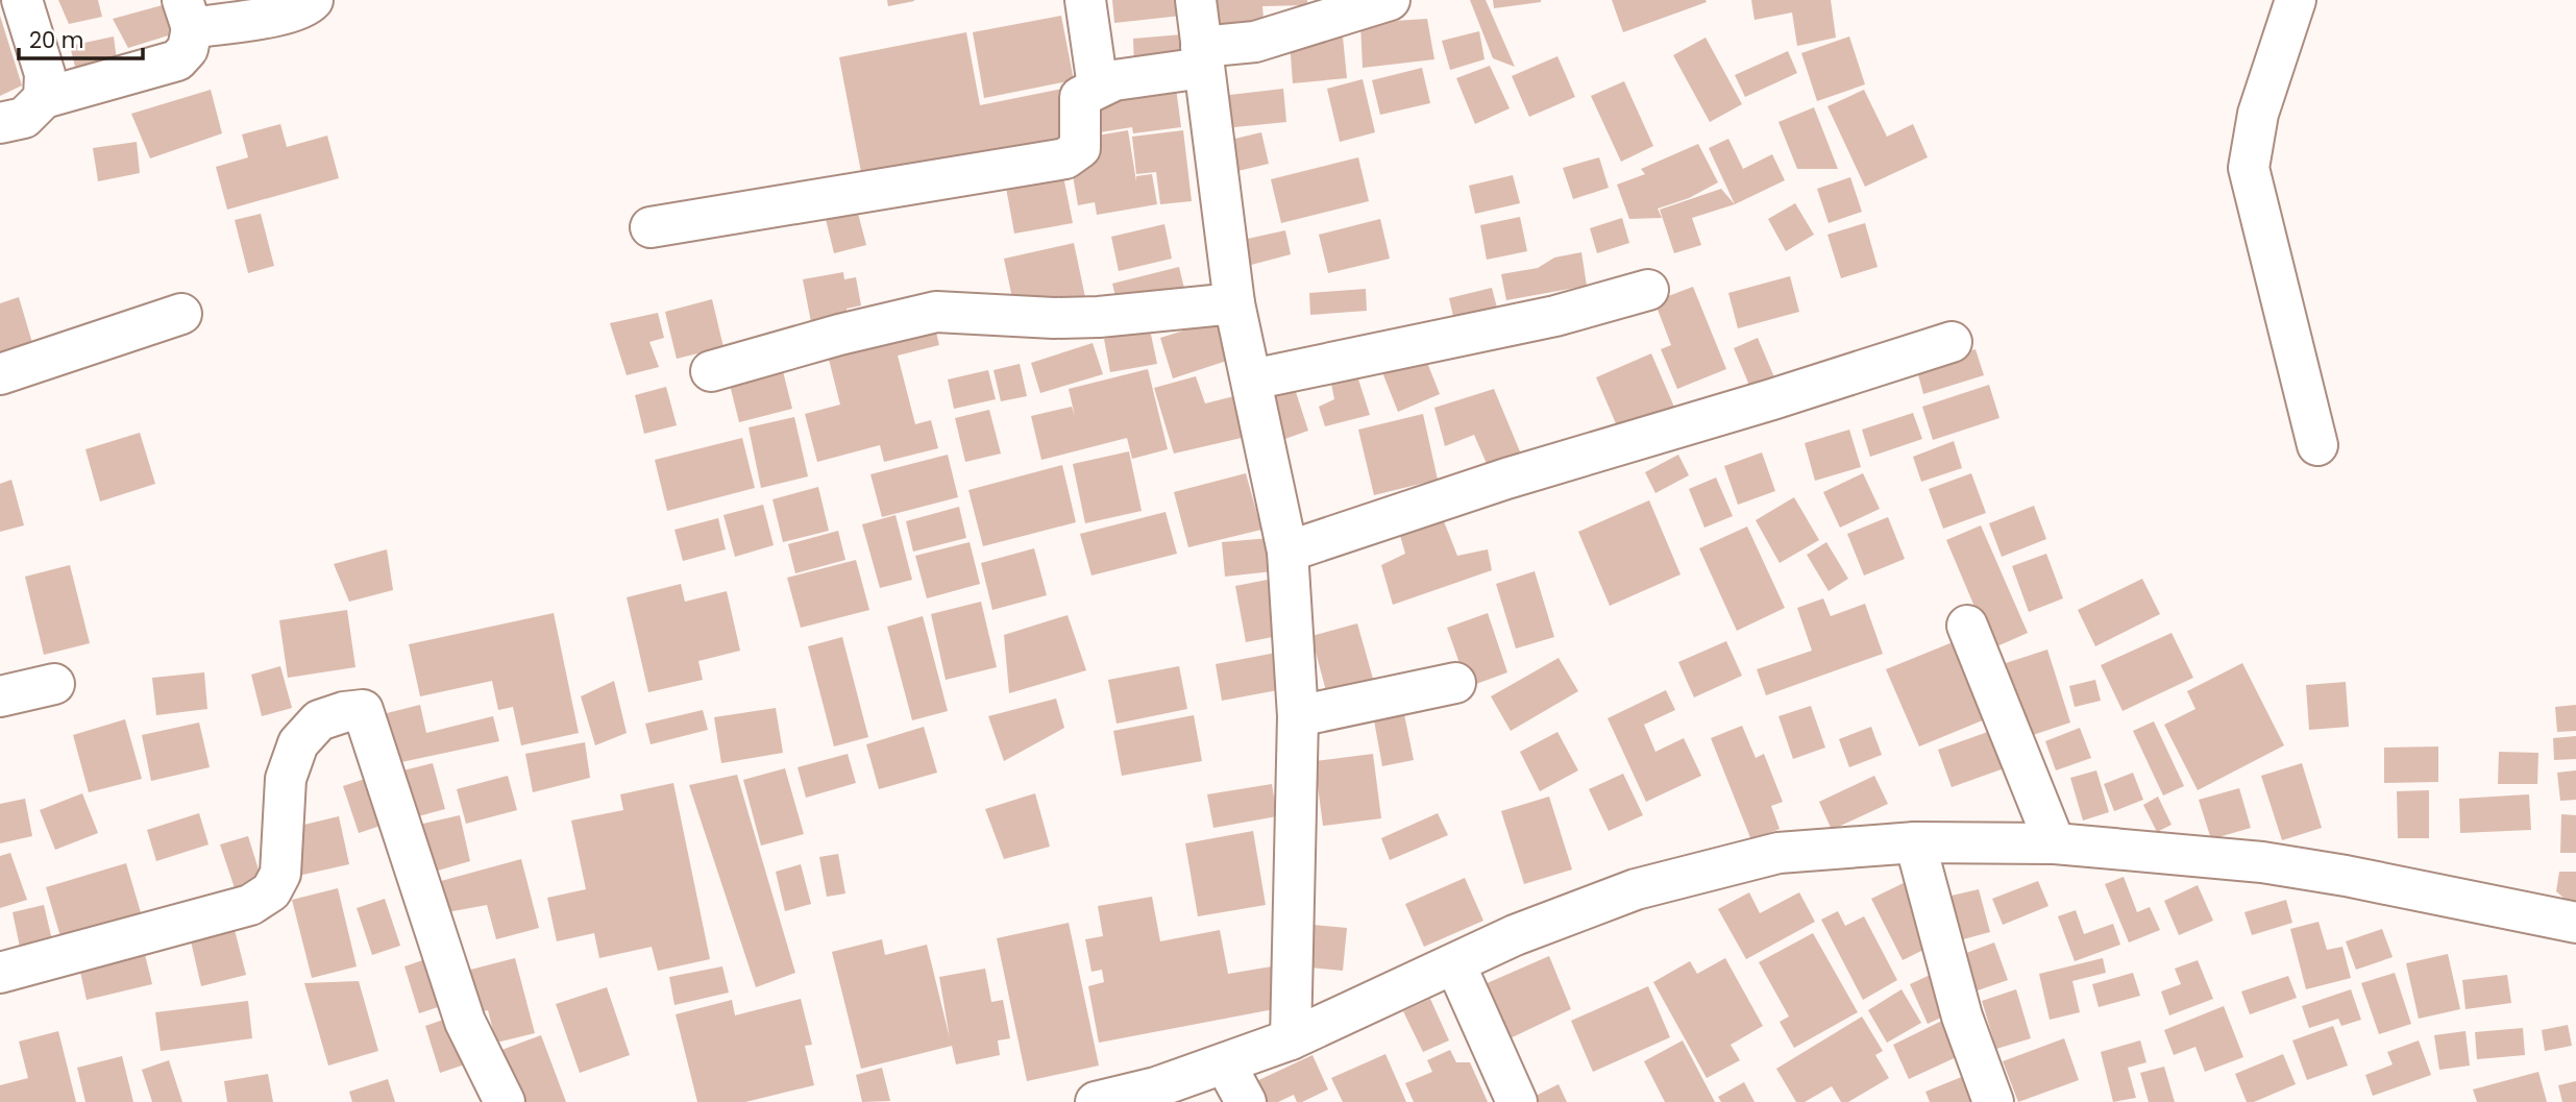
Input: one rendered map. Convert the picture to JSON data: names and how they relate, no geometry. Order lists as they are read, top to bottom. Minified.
{"scale_bar":"20 m"}
